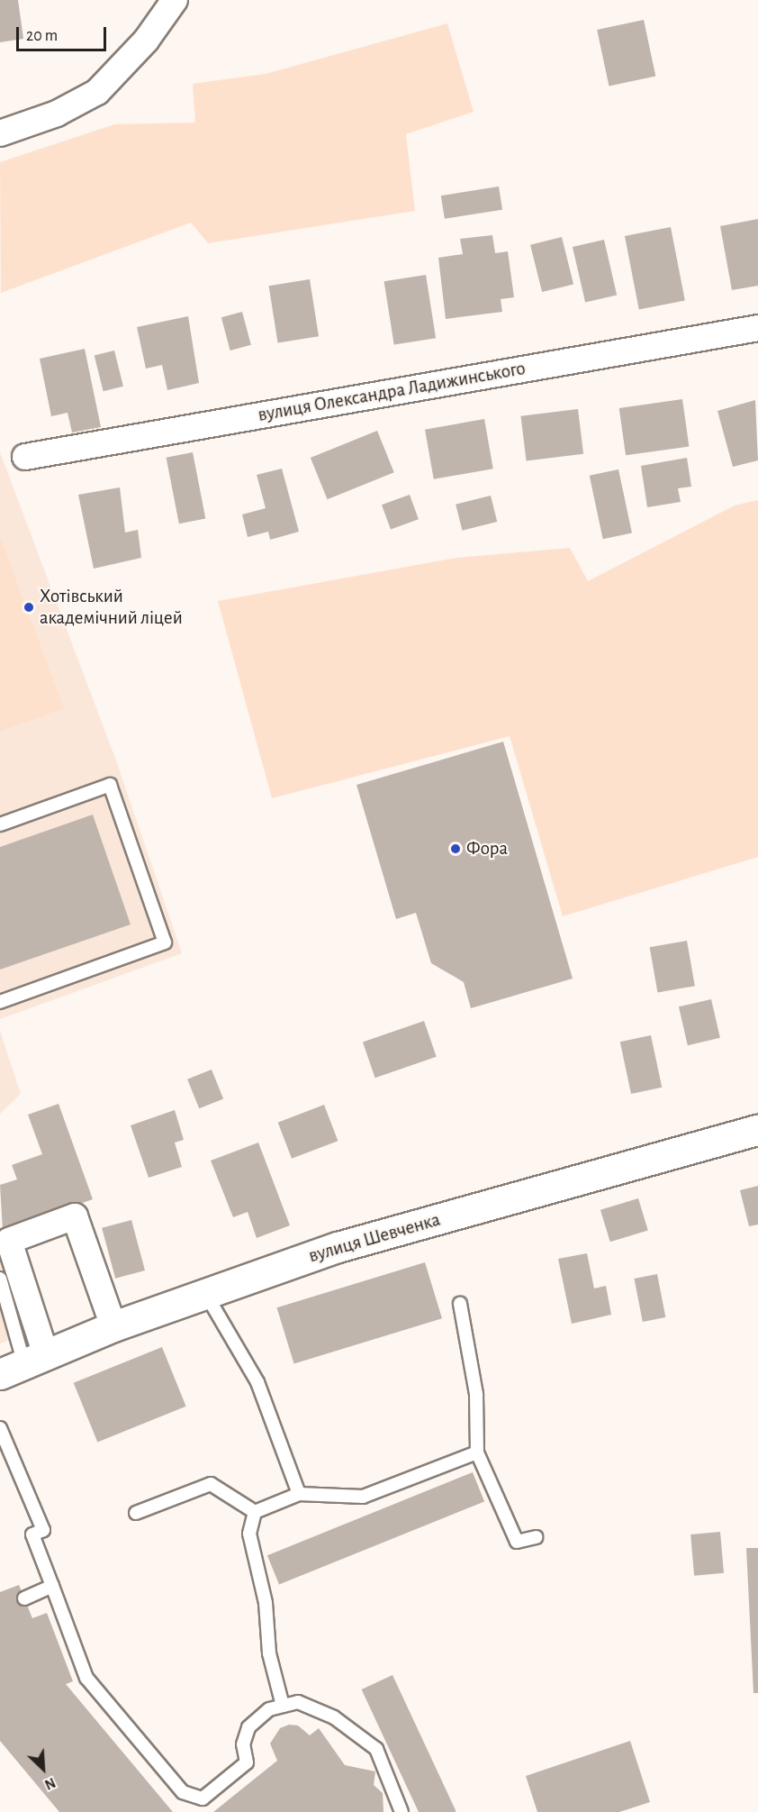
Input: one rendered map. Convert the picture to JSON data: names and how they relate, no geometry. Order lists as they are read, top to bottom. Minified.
{"streets":{"street":["вулиця Олександра Ладижинського","вулиця Шевченка"]},"places":["Хотівський академічний ліцей","Фора"],"scale_bar":"20 m","north":"bottom right"}
